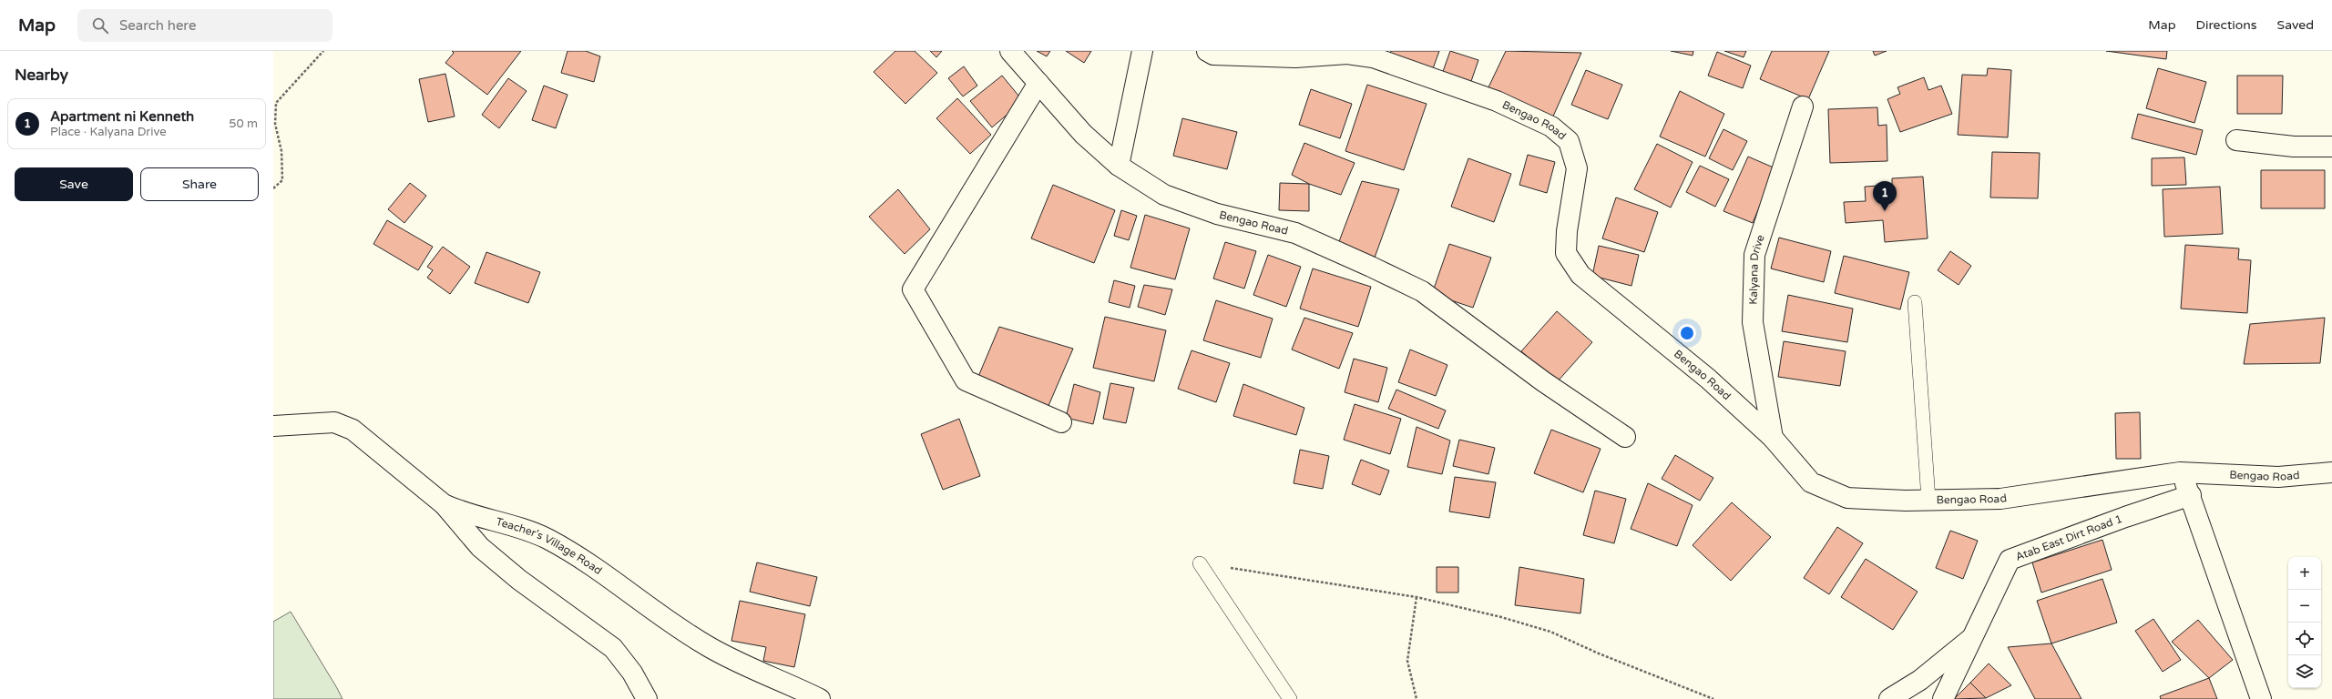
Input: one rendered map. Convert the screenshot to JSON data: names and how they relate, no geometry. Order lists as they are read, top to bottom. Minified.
{"streets":{"street":["Bengao Road","Kalyana Drive","Atab East Dirt Road 1","Teacher's Village Road"]},"crossings":[["Bengao Road","Kalyana Drive"]],"page":{"header":"Map","search":"Search here","nav":["Map","Directions","Saved"],"heading":"Nearby","list":[{"mark":"1","name":"Apartment ni Kenneth","note":"Place · Kalyana Drive","value":"50 m"}],"buttons":["Save","Share"],"pins":"1","map_buttons":["+","−"]}}
